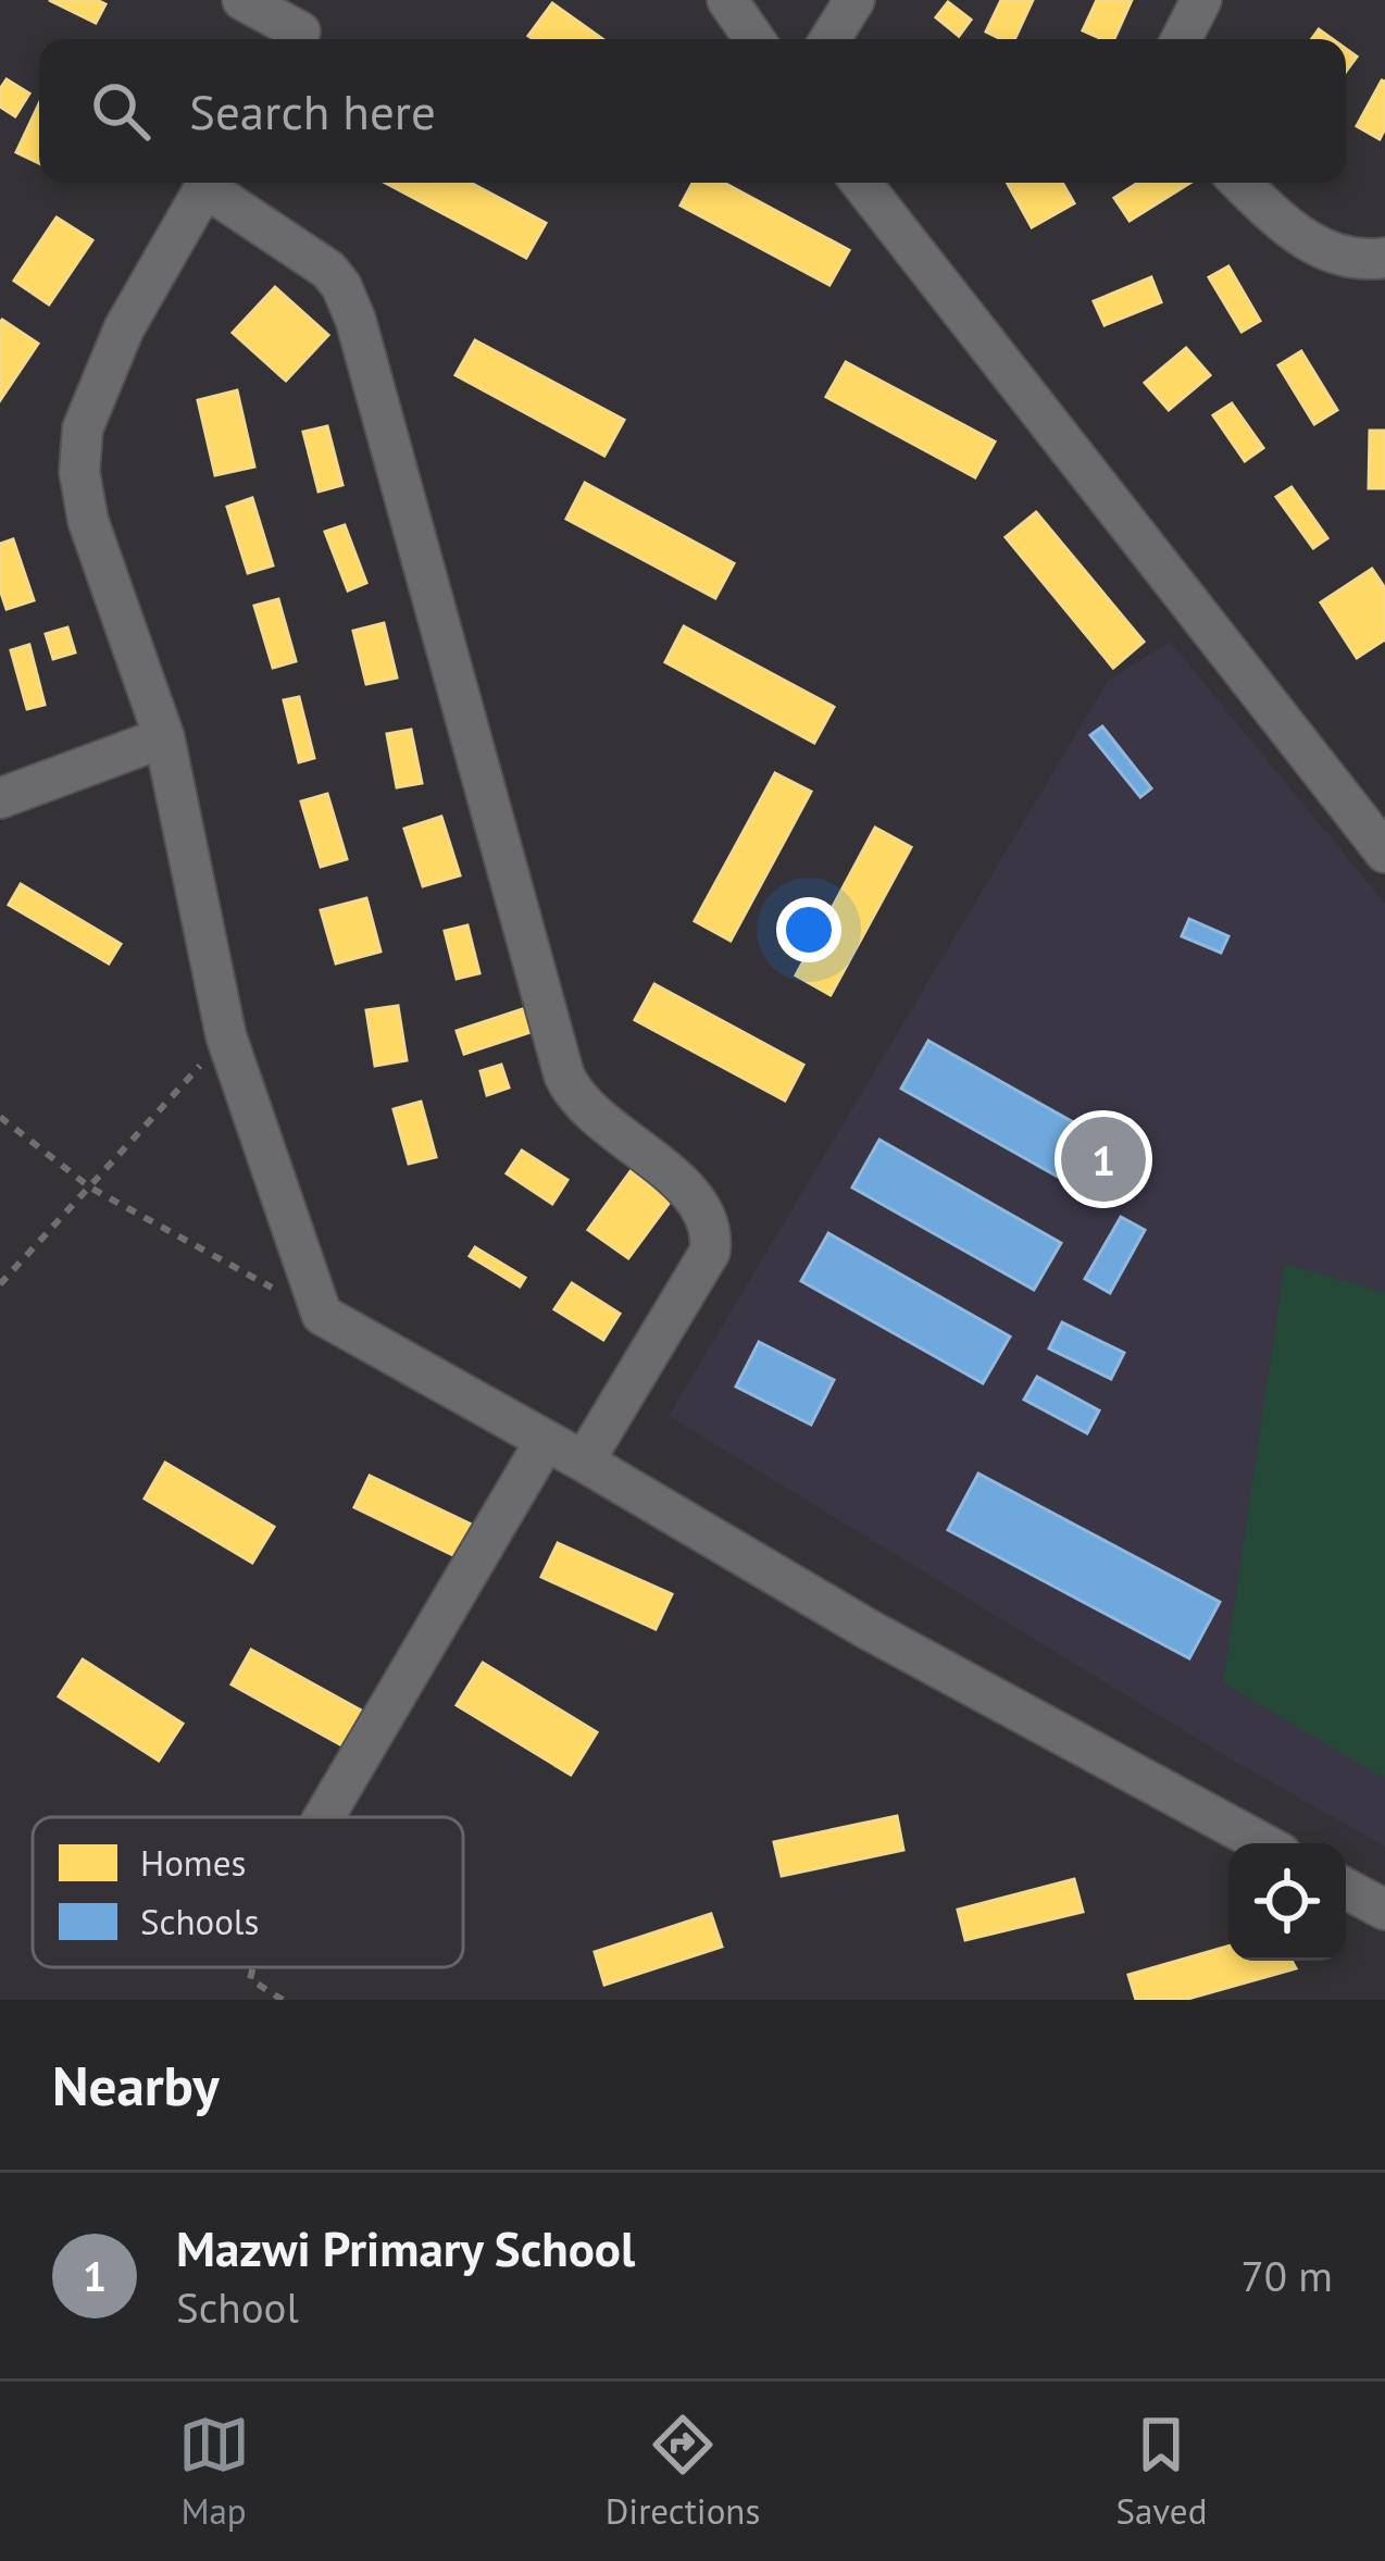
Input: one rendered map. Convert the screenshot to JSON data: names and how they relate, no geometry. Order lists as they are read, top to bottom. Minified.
{"legend":["Homes","Schools"],"page":{"search":"Search here","pins":"1","heading":"Nearby","list":[{"mark":"1","name":"Mazwi Primary School","note":"School","value":"70 m"}],"nav":["Map","Directions","Saved"]}}
